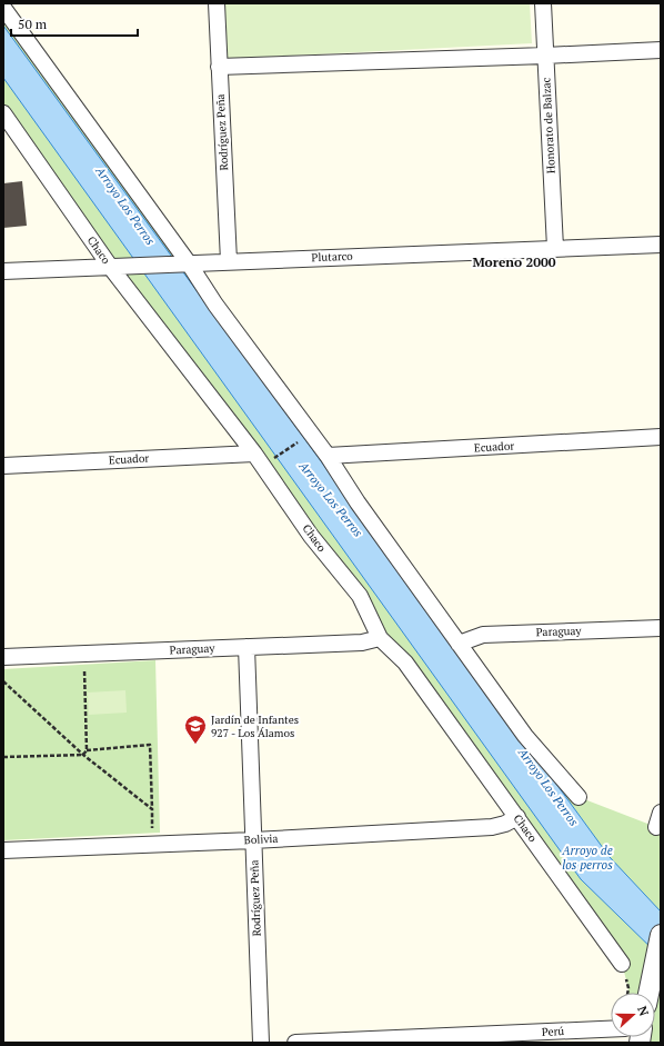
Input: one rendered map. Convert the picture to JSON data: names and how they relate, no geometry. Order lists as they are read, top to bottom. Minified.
{"streets":{"street":["Honorato de Balzac","Rodríguez Peña","Chaco","Plutarco","Ecuador","Paraguay","Bolivia","Perú"]},"crossings":[["Honorato de Balzac","Plutarco"],["Rodríguez Peña","Plutarco"],["Rodríguez Peña","Paraguay"],["Rodríguez Peña","Bolivia"],["Chaco","Plutarco"],["Chaco","Ecuador"],["Chaco","Paraguay"],["Chaco","Bolivia"]],"districts":["Moreno 2000"],"water":["Arroyo Los Perros","Arroyo de los perros"],"places":{"school or university":["Jardín de Infantes 927 - Los Álamos"]},"scale_bar":"50 m","north":"right"}
